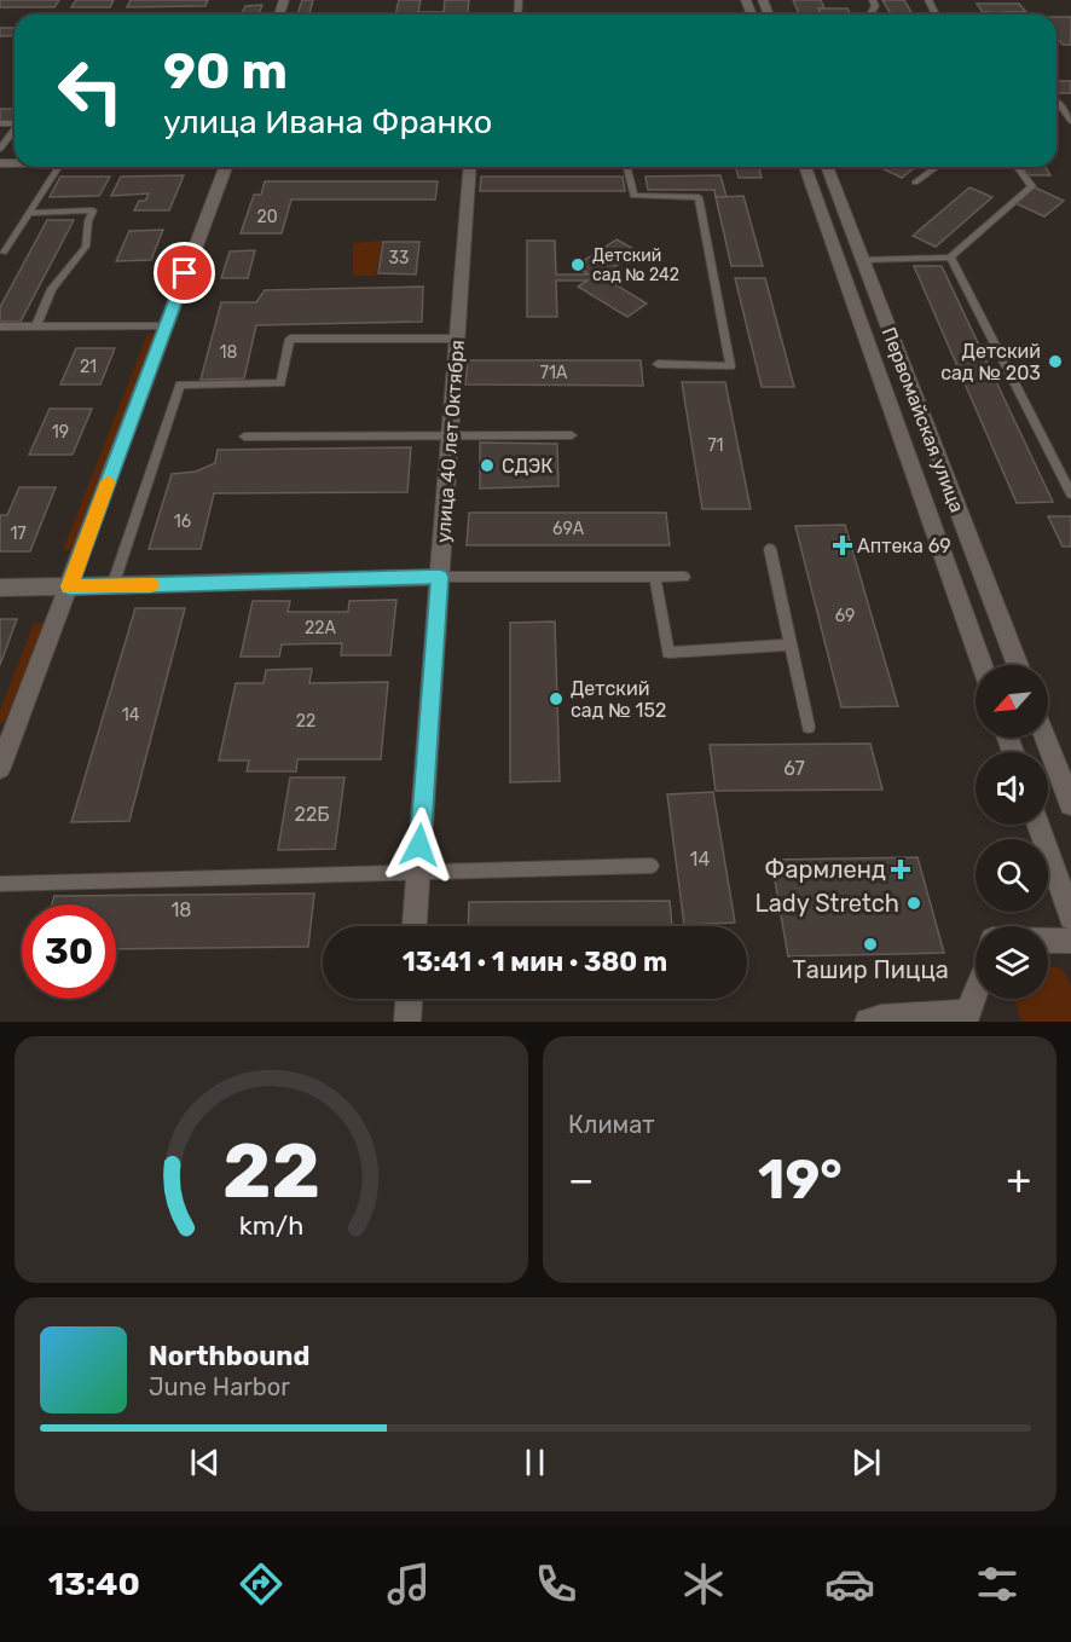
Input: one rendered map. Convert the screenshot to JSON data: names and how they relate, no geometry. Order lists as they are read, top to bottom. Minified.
{"streets":{"street":["Первомайская улица","улица 40 лет Октября"]},"places":{"other":["Детский сад № 242","Детский сад № 203","СДЭК","Детский сад № 152","Lady Stretch","Ташир Пицца"],"health":["Аптека 69","Фармленд"]},"house_numbers":["20","33","18","21","71А","19","71","16","69А","17","69","22А","14","22","67","22Б","14","18"],"north":"bottom left","page":{"turn":["90 m","улица Ивана Франко"],"limit":"30","trip":"13:41 · 1 мин · 380 m","tile":"Климат","heat":["−","19°","+"],"song":["Northbound","June Harbor"],"tabs":"13:40","gauge":["22","km/h"]}}
